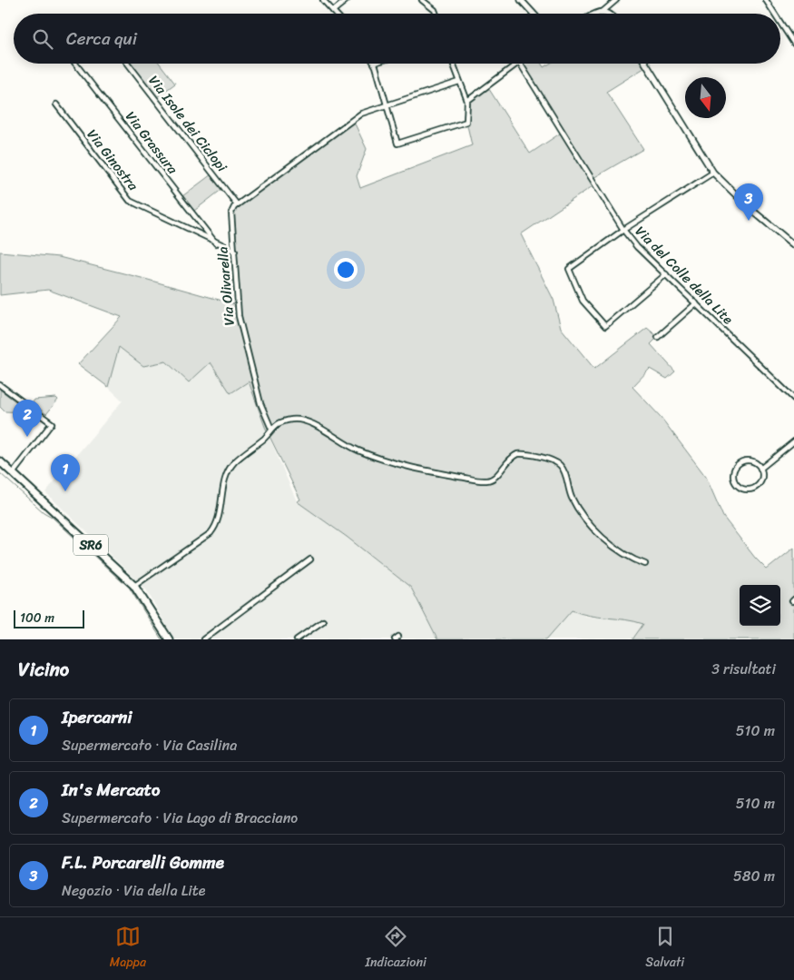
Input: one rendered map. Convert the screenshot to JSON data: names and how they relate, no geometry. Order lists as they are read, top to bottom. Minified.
{"streets":{"main road":["SR6"],"street":["Via Isole dei Ciclopi","Via Grassura","Via Ginostra","Via del Colle della Lite","Via Olivarella"]},"crossings":[["Via Isole dei Ciclopi","Via Olivarella"],["Via Grassura","Via Ginostra"],["Via Ginostra","Via Olivarella"]],"scale_bar":"100 m","north":"bottom","page":{"search":"Cerca qui","pins":["3","2","1"],"scale":"100 m","heading":["Vicino","3 risultati"],"list":[{"mark":"1","name":"Ipercarni","note":"Supermercato · Via Casilina","value":"510 m"},{"mark":"2","name":"In's Mercato","note":"Supermercato · Via Lago di Bracciano","value":"510 m"},{"mark":"3","name":"F.L. Porcarelli Gomme","note":"Negozio · Via della Lite","value":"580 m"}],"nav":["Mappa","Indicazioni","Salvati"]}}
